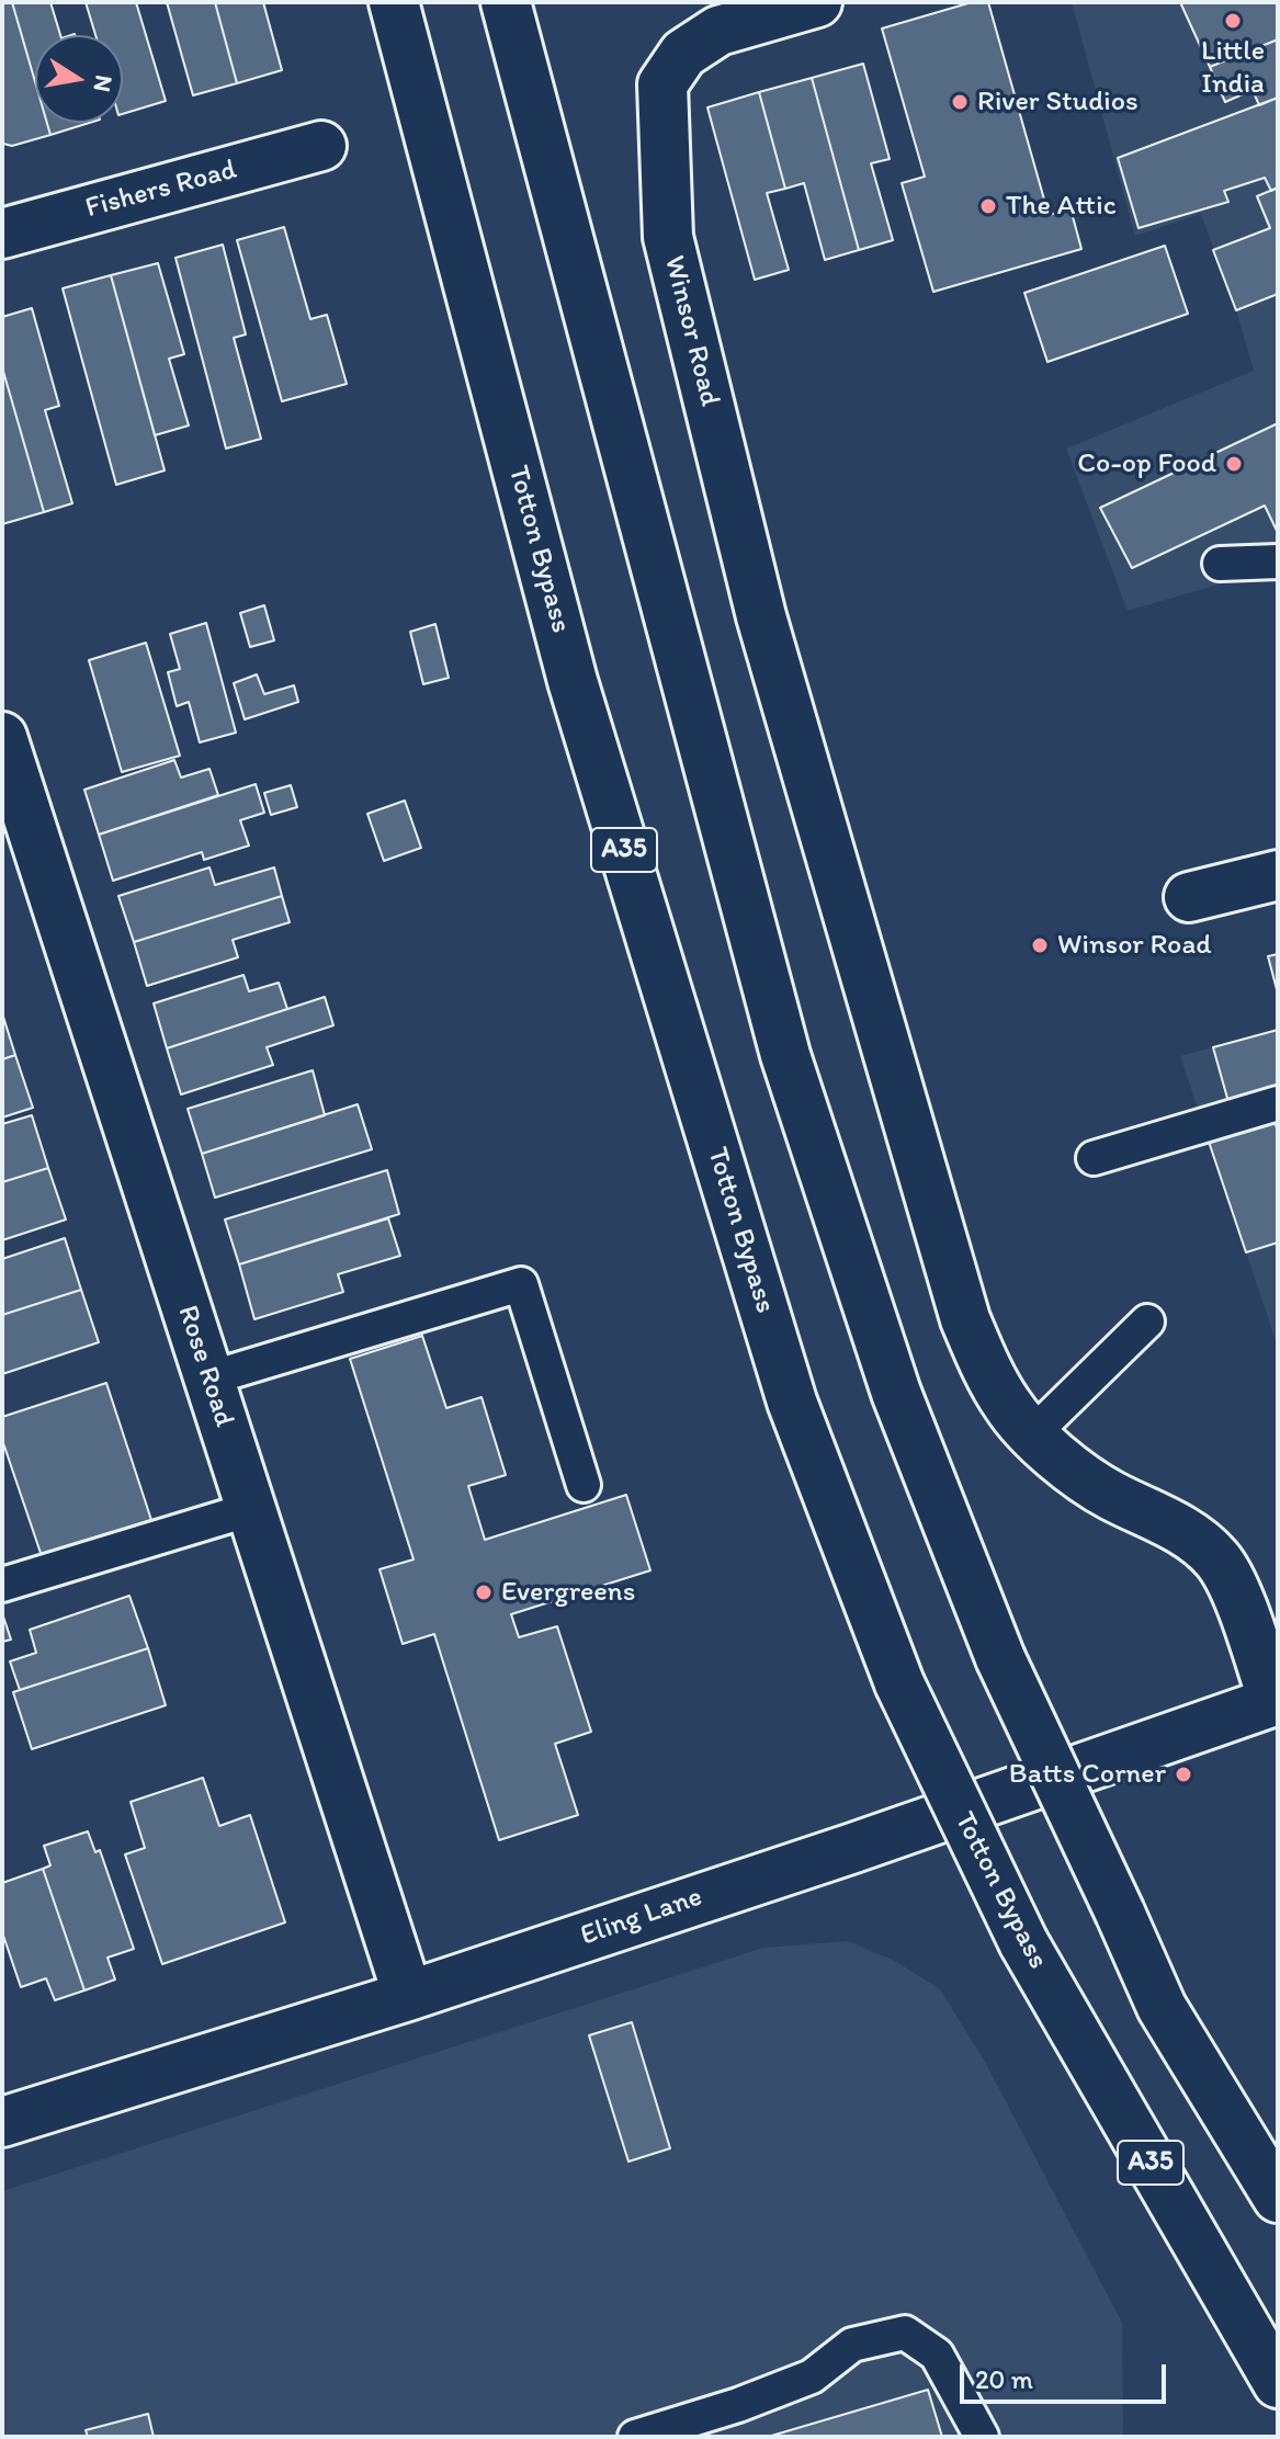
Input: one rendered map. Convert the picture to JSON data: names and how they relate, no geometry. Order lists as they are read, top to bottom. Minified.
{"streets":{"street":["Fishers Road","Winsor Road","Totton Bypass","A35","Rose Road","Eling Lane"]},"crossings":[["Winsor Road","Eling Lane"],["Rose Road","Eling Lane"]],"places":["Little India","River Studios","The Attic","Co-op Food","Winsor Road","Evergreens","Batts Corner"],"scale_bar":"20 m","north":"right"}
